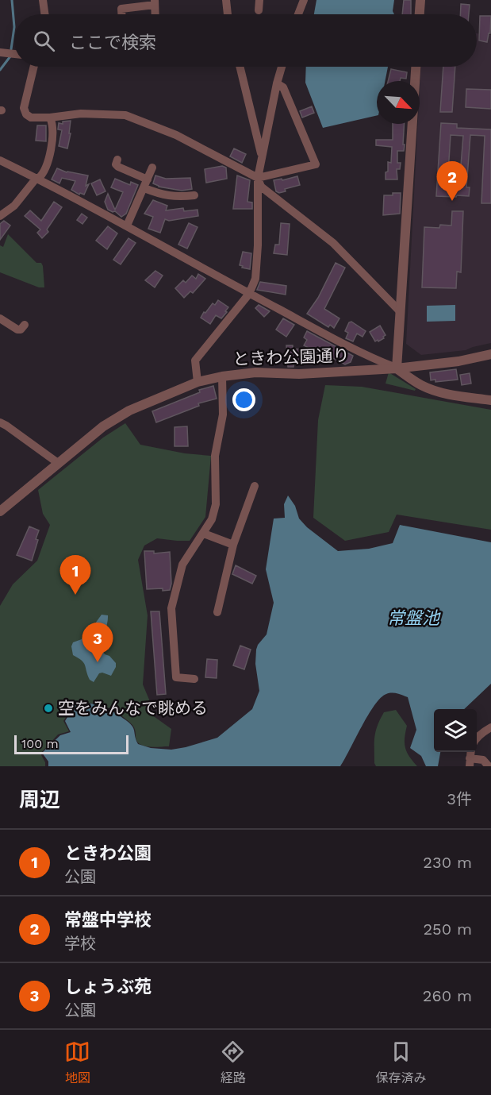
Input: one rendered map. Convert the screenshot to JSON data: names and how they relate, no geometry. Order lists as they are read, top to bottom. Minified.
{"streets":{"street":["ときわ公園通り"]},"water":["常盤池"],"places":["空をみんなで眺める"],"scale_bar":"100 m","north":"bottom right","page":{"search":"ここで検索","pins":["2","1","3"],"scale":"100 m","heading":["周辺","3件"],"list":[{"mark":"1","name":"ときわ公園","note":"公園","value":"230 m"},{"mark":"2","name":"常盤中学校","note":"学校","value":"250 m"},{"mark":"3","name":"しょうぶ苑","note":"公園","value":"260 m"}],"nav":["地図","経路","保存済み"]}}
